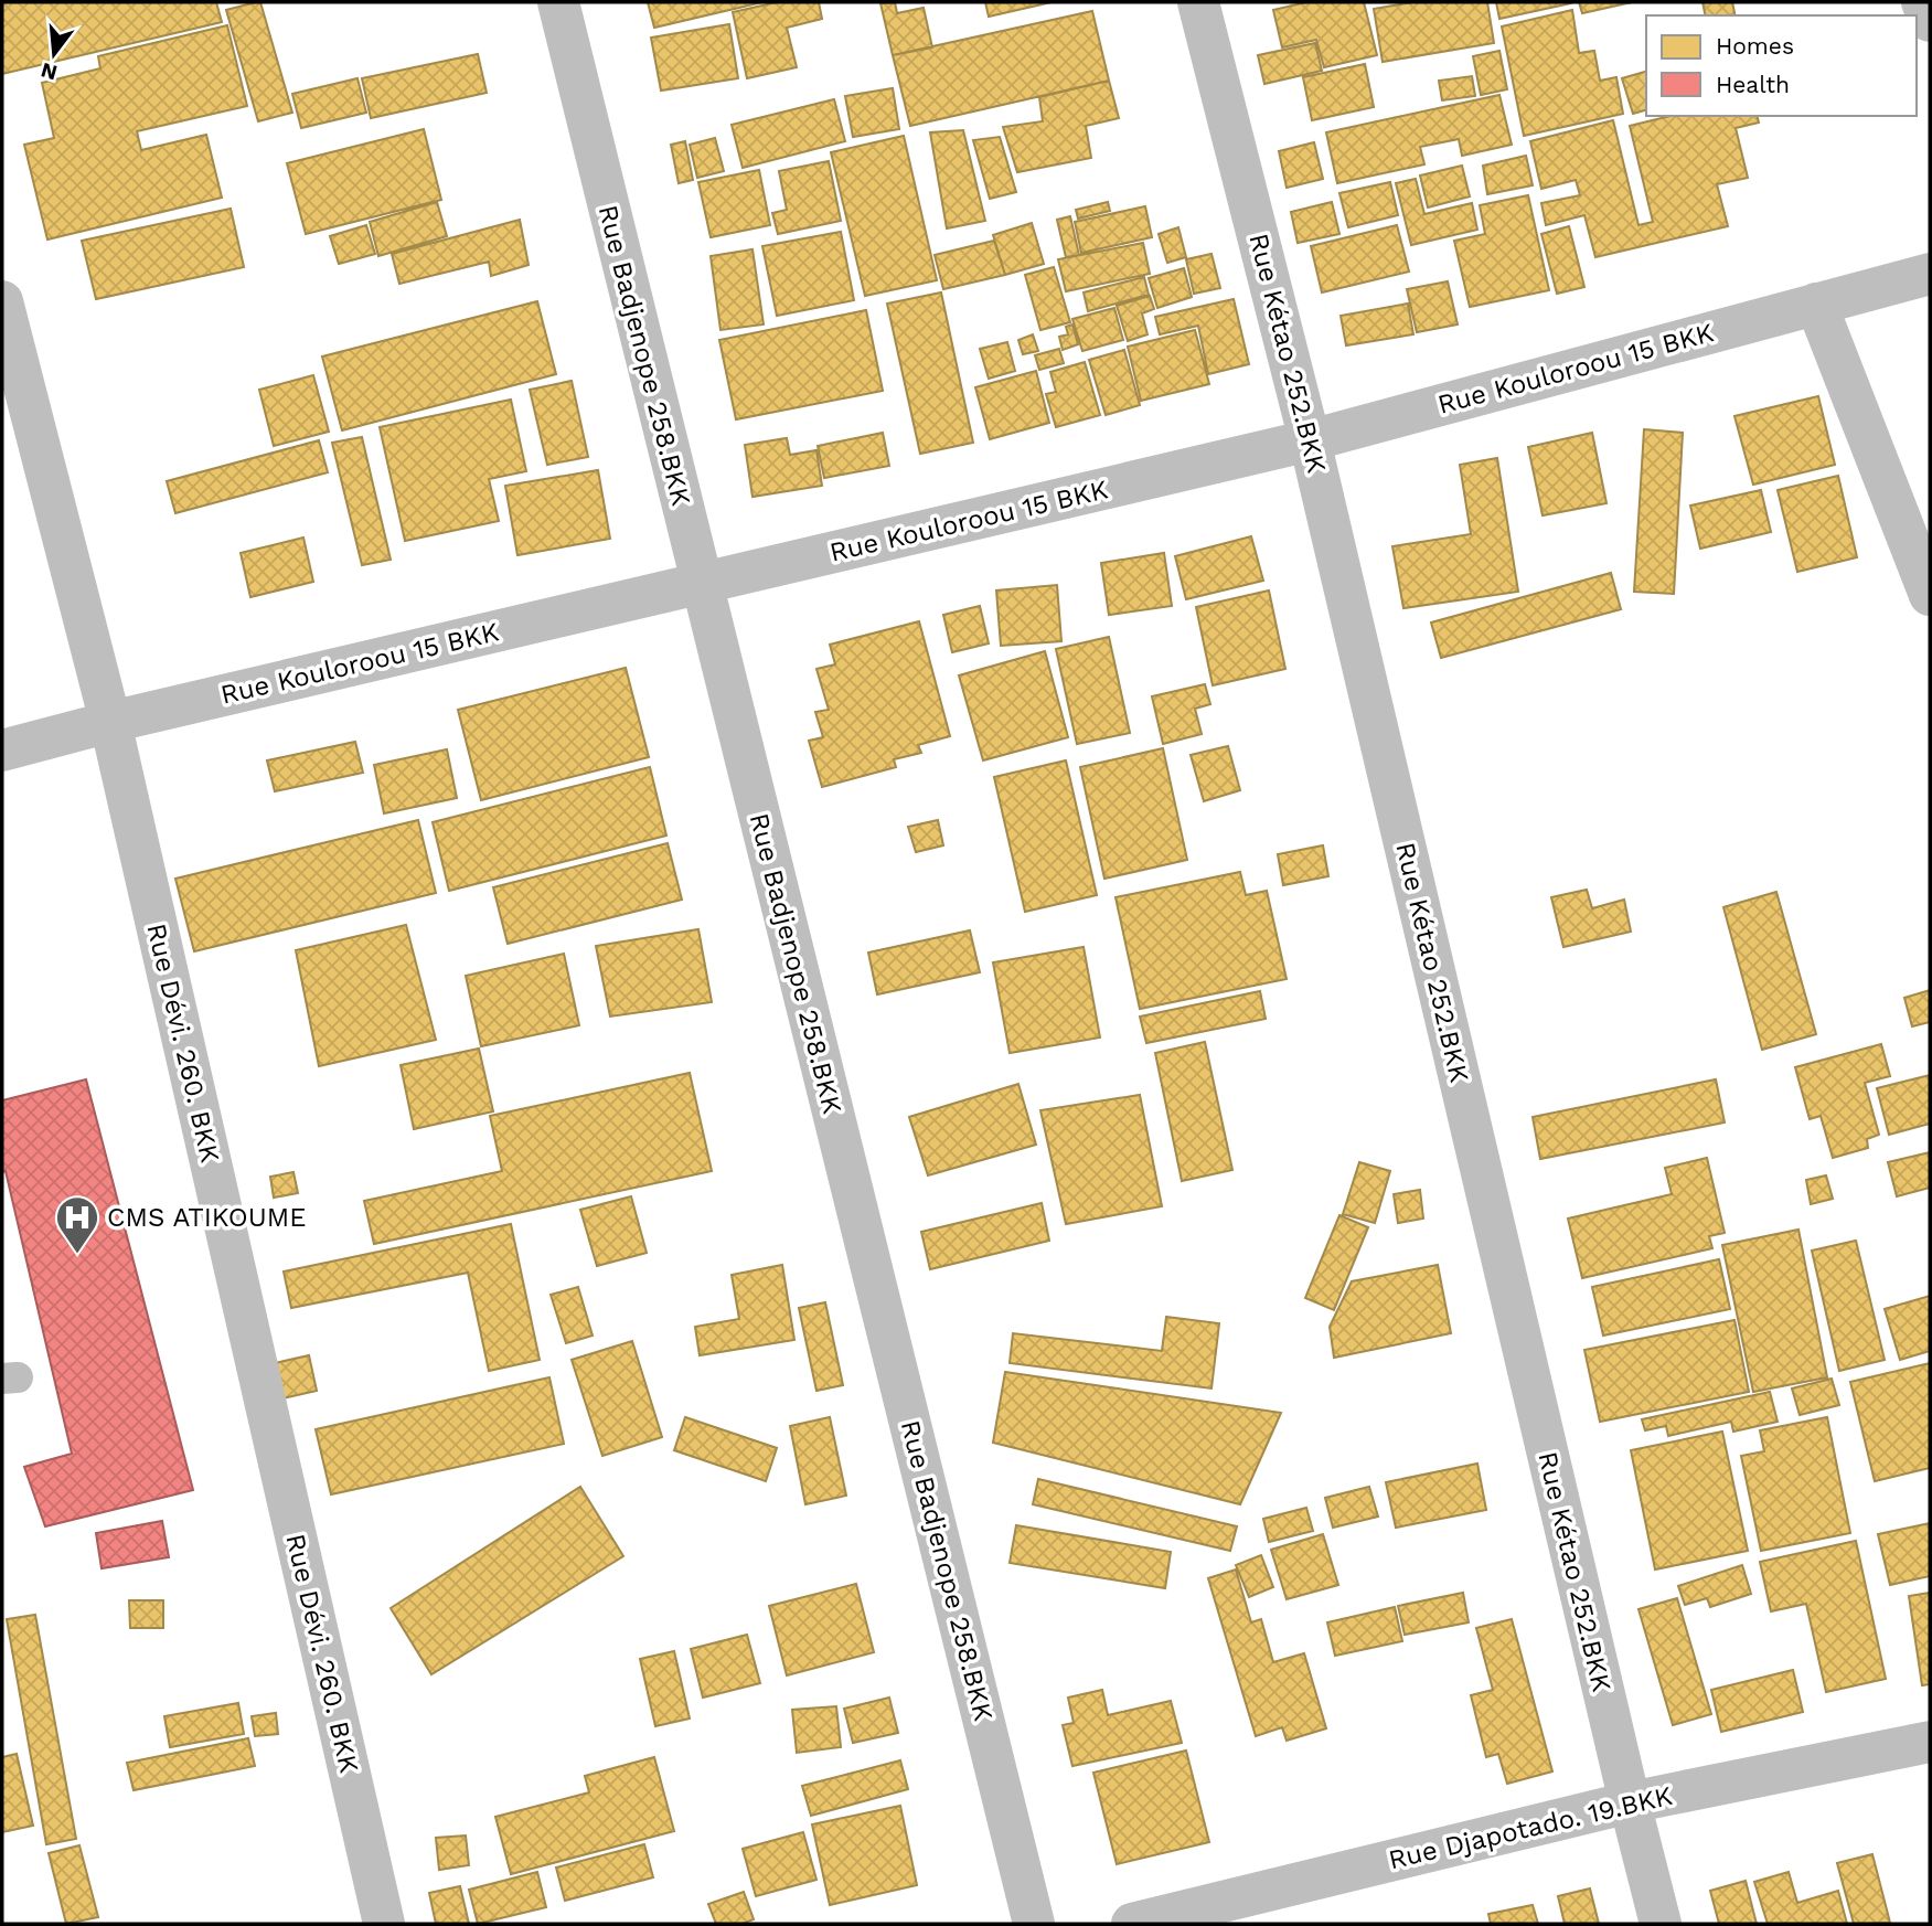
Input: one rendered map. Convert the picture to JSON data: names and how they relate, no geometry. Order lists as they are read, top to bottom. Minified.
{"streets":{"street":["Rue Kétao 252.BKK","Rue Badjenope 258.BKK","Rue Kouloroou 15 BKK","Rue Dévi. 260. BKK","Rue Djapotado. 19.BKK"]},"crossings":[["Rue Kétao 252.BKK","Rue Kouloroou 15 BKK"],["Rue Kétao 252.BKK","Rue Djapotado. 19.BKK"],["Rue Badjenope 258.BKK","Rue Kouloroou 15 BKK"],["Rue Kouloroou 15 BKK","Rue Dévi. 260. BKK"]],"places":{"hospital":["CMS ATIKOUME"]},"legend":["Homes","Health"],"north":"bottom"}
